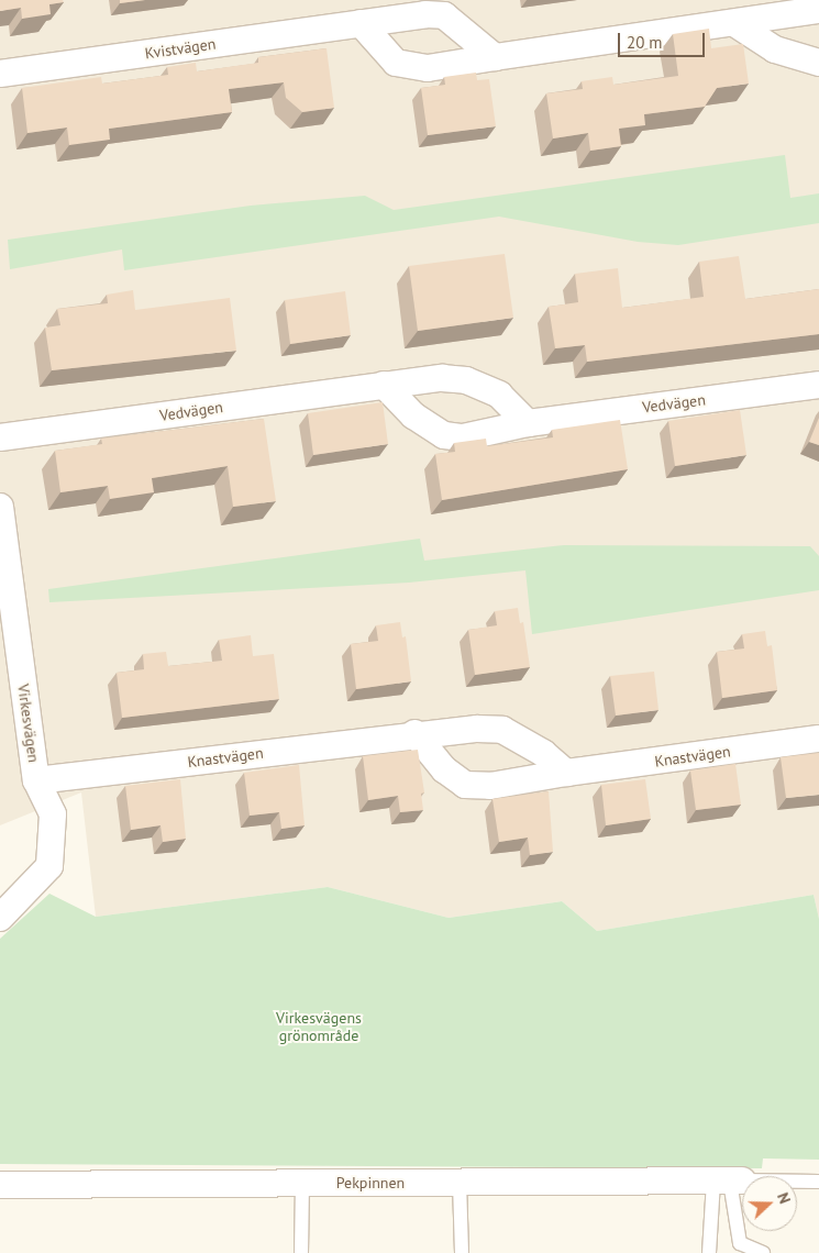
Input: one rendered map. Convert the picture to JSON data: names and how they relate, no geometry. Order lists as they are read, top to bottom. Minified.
{"streets":{"street":["Kvistvägen","Vedvägen","Virkesvägen","Knastvägen","Pekpinnen"]},"crossings":[["Virkesvägen","Knastvägen"]],"parks":["Virkesvägens grönområde"],"scale_bar":"20 m","north":"right"}
